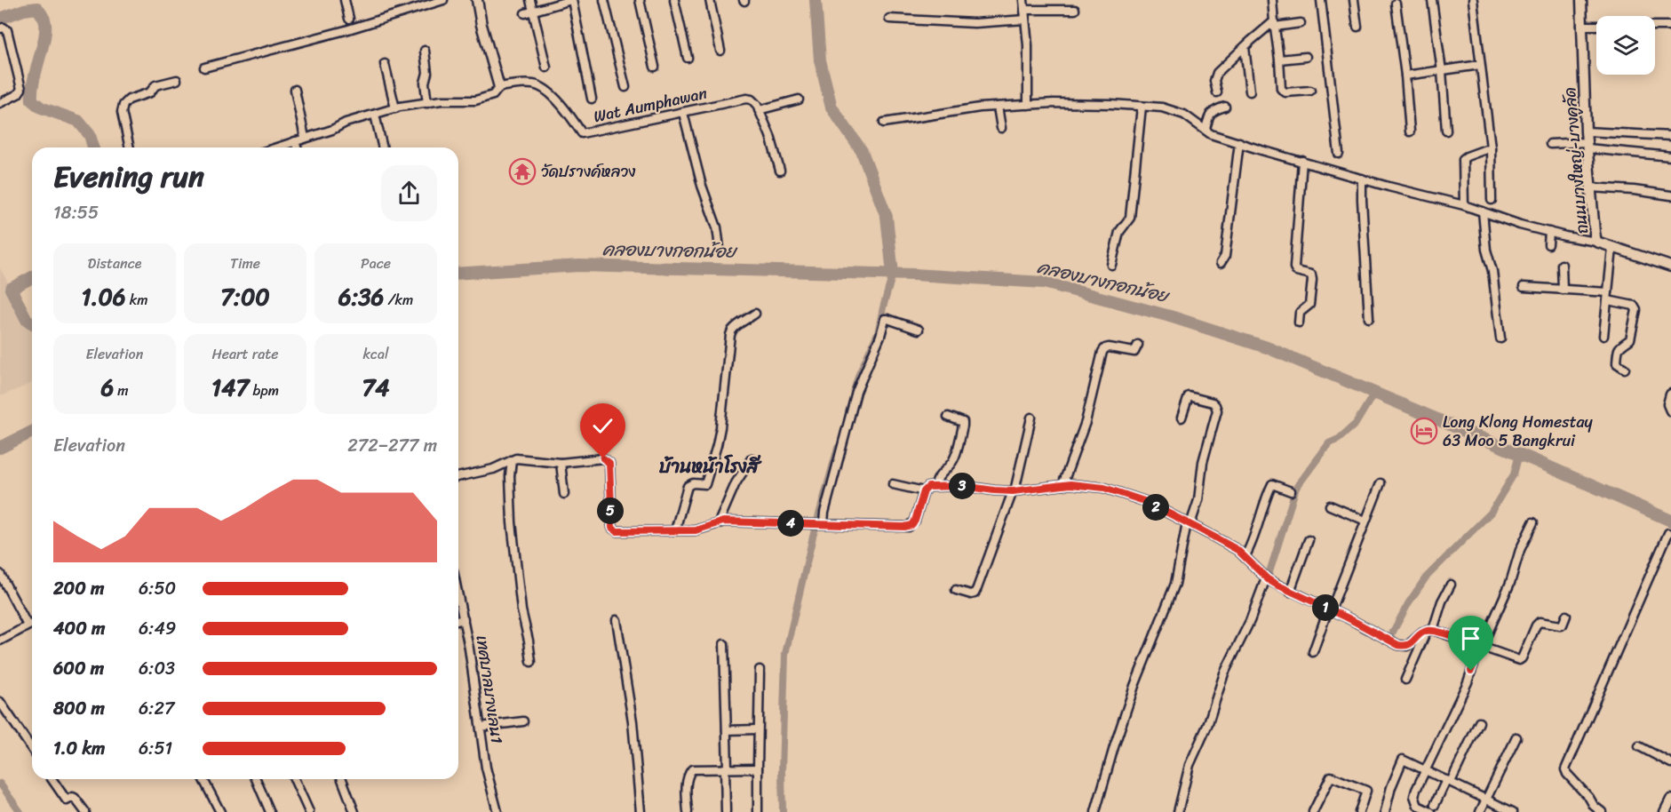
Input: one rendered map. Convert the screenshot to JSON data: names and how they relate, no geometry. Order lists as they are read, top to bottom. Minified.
{"streets":{"street":["Wat Aumphawan","ถนนบางใหญ่-บางคูลัด","เทศบาลบางเลน1"]},"districts":["บ้านหน้าโรงสี"],"water":["คลองบางกอกน้อย"],"places":{"temple":["วัดปรางค์หลวง"],"hotel":["Long Klong Homestay 63 Moo 5 Bangkrui"]},"page":{"heading":["Evening run","18:55"],"stats":[["Distance","1.06 km"],["Time","7:00"],["Pace","6:36 /km"],["Elevation","6 m"],["Heart rate","147 bpm"],["kcal","74"]],"chart":["Elevation","272–277 m"],"pins":["3","2","5","4","1"],"list":[{"name":"200 m","note":"6:50"},{"name":"400 m","note":"6:49"},{"name":"600 m","note":"6:03"},{"name":"800 m","note":"6:27"},{"name":"1.0 km","note":"6:51"}]}}
